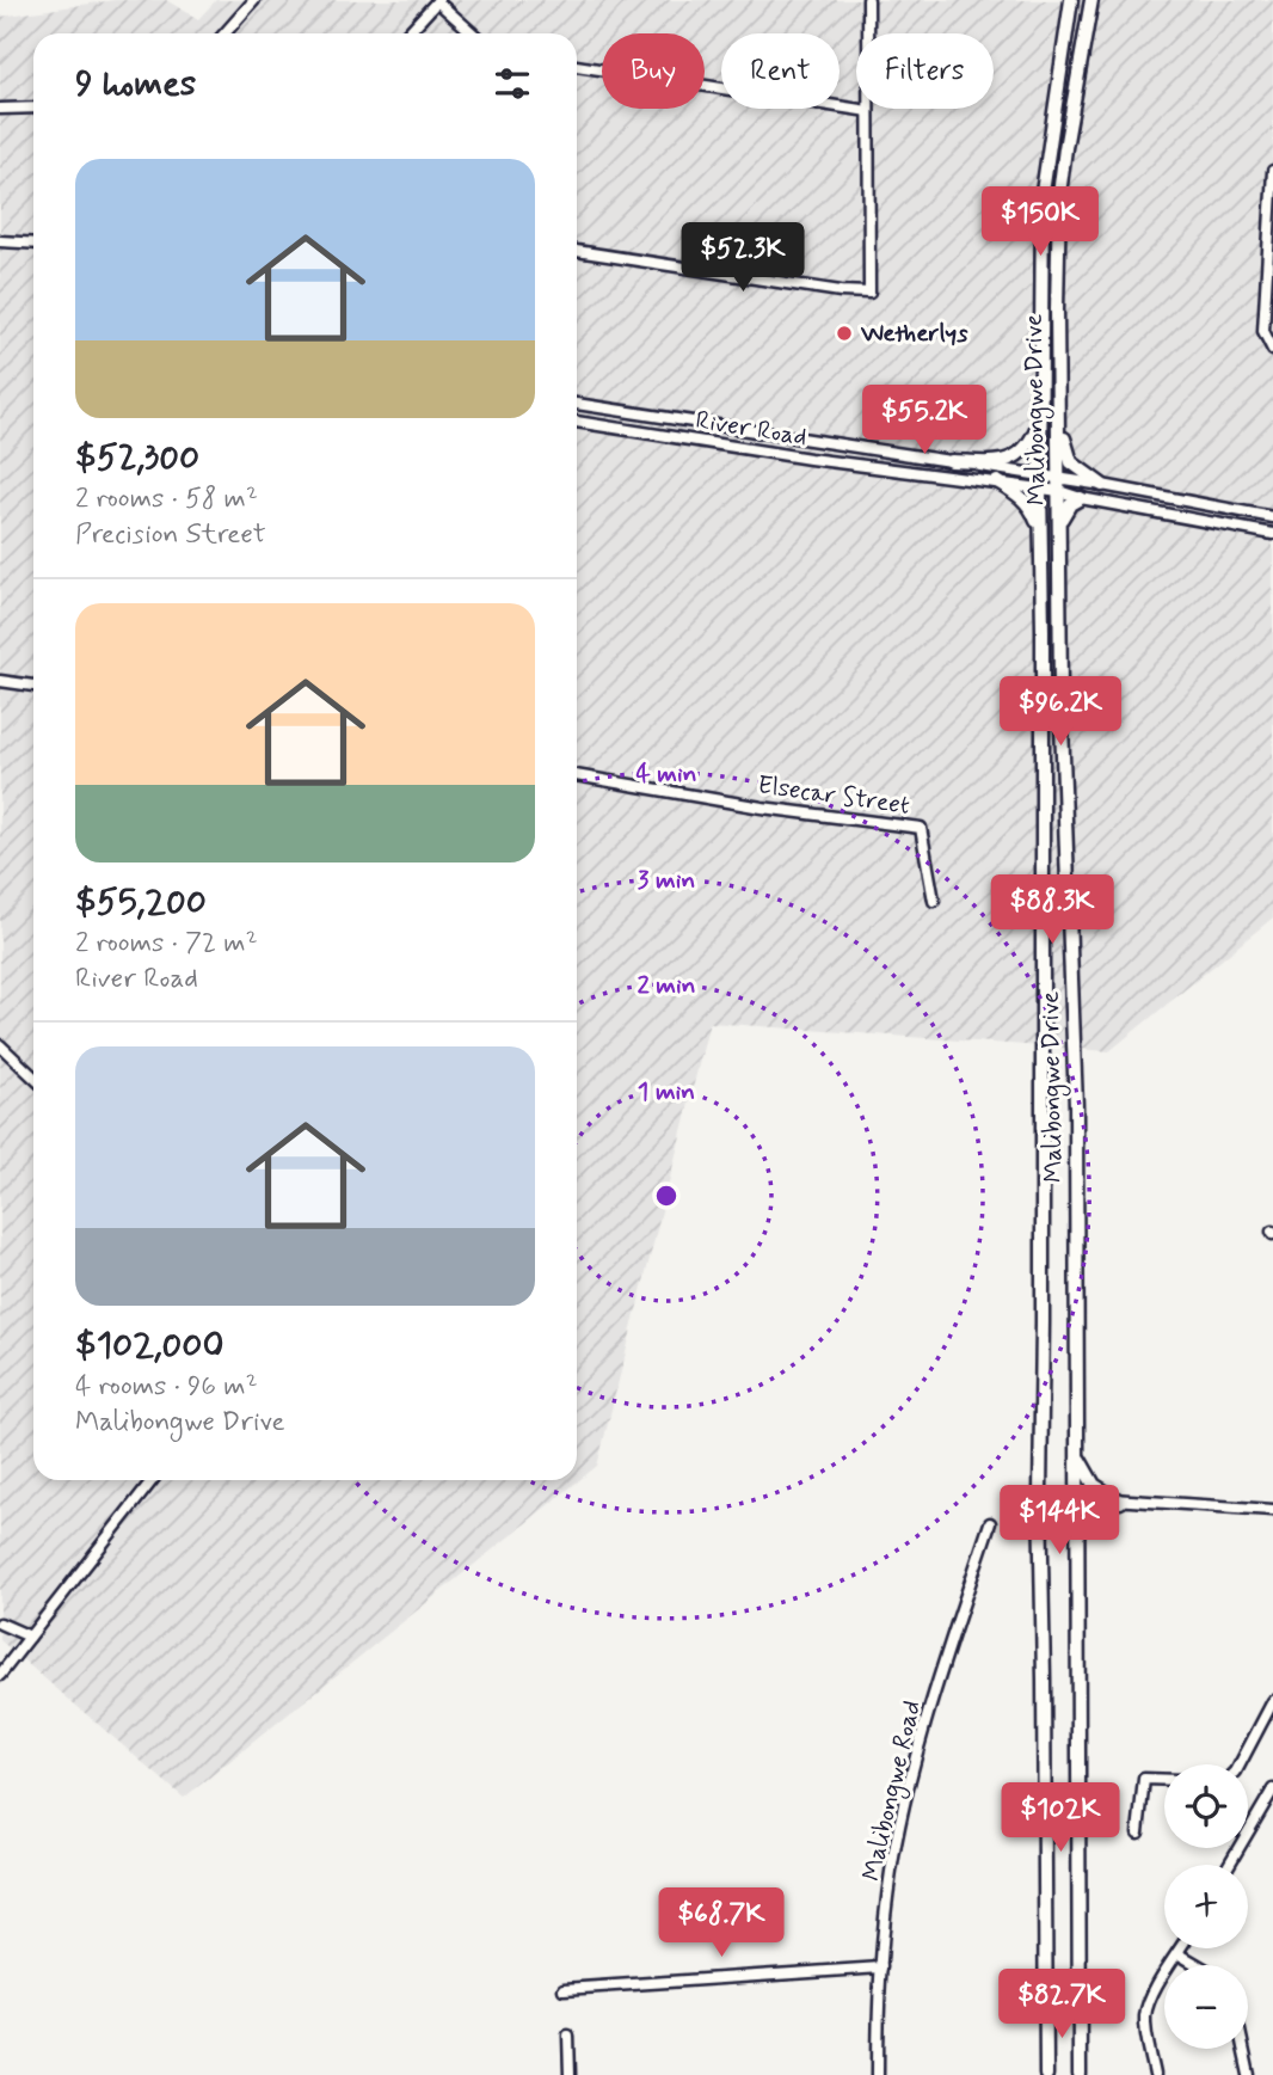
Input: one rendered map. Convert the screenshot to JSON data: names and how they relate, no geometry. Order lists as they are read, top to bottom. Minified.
{"streets":{"main road":["Malibongwe Drive"],"street":["River Road","Elsecar Street","Malibongwe Road"]},"crossings":[["Malibongwe Drive","River Road"]],"places":["Wetherlys"],"page":{"chip":["Buy","Rent","Filters"],"heading":"9 homes","list":[{"name":"$52,300","note":"2 rooms · 58 m² · Precision Street"},{"name":"$55,200","note":"2 rooms · 72 m² · River Road"},{"name":"$102,000","note":"4 rooms · 96 m² · Malibongwe Drive"}],"price":["$150K","$52.3K","$55.2K","$96.2K","$88.3K","$144K","$102K","$68.7K","$82.7K"],"map_buttons":["+","−"]},"rings":["4 min","3 min","2 min","1 min"]}
